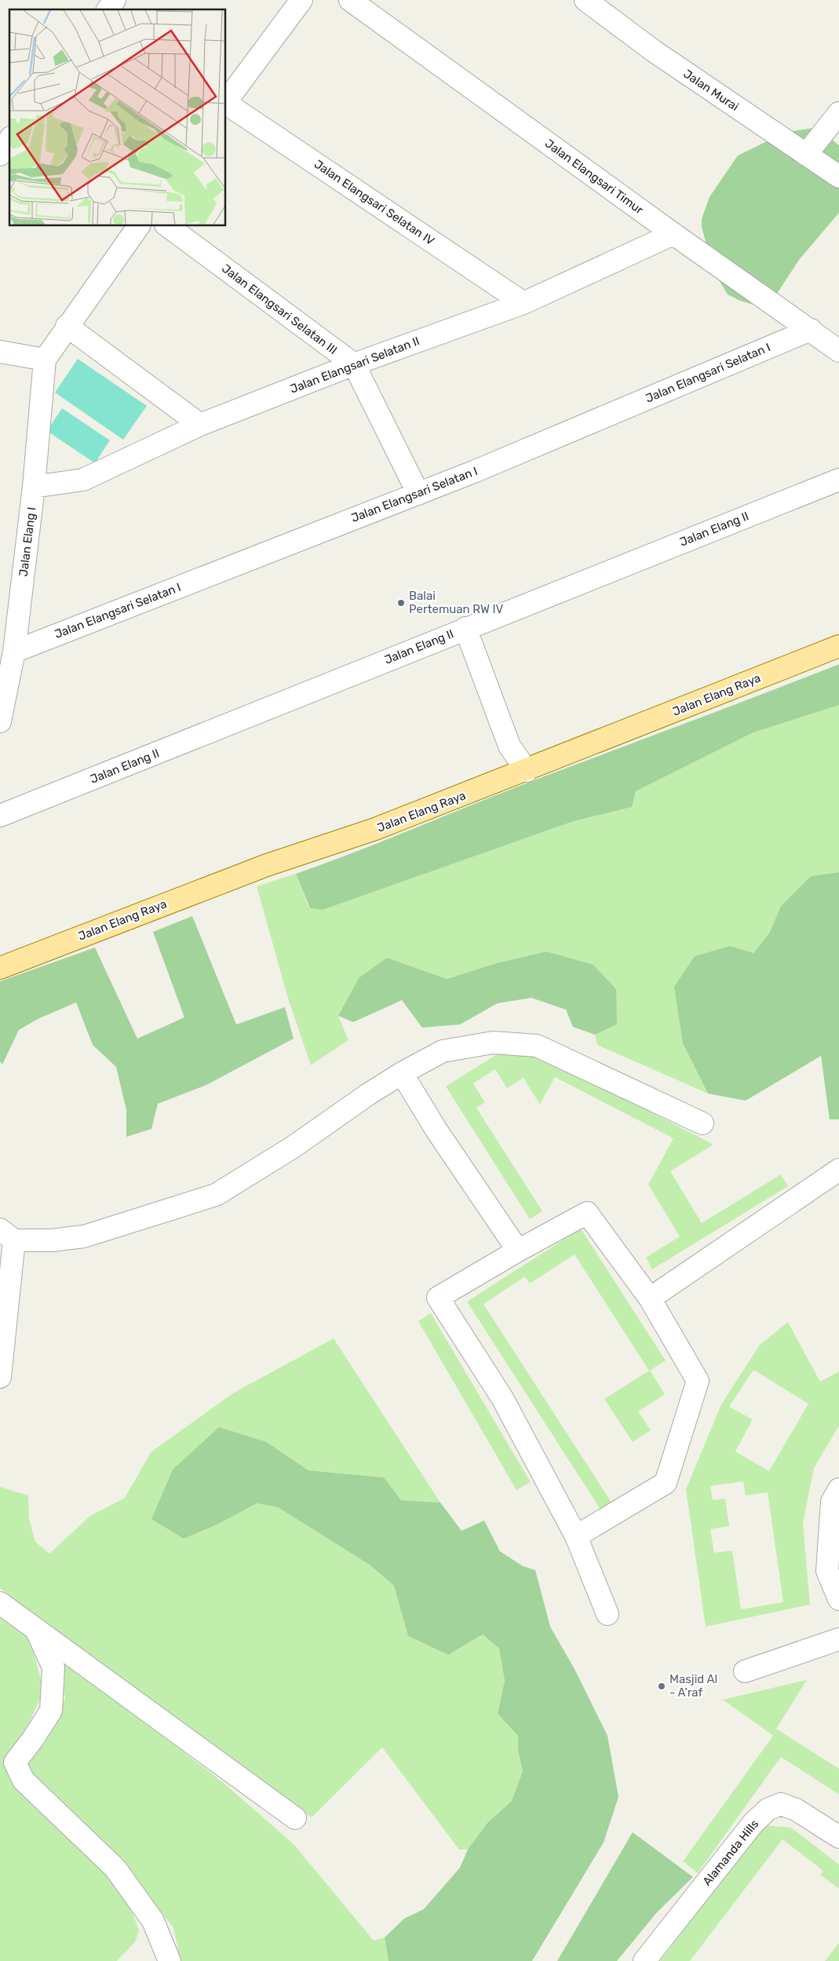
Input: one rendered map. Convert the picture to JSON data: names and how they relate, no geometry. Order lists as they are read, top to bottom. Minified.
{"streets":{"main road":["Jalan Elang Raya"],"street":["Jalan Murai","Jalan Elangsari Timur","Jalan Elangsari Selatan IV","Jalan Elangsari Selatan III","Jalan Elangsari Selatan II","Jalan Elangsari Selatan I","Jalan Elang II","Jalan Elang I","Alamanda Hills"]},"crossings":[["Jalan Elangsari Timur","Jalan Elangsari Selatan II"],["Jalan Elangsari Timur","Jalan Elangsari Selatan I"],["Jalan Elangsari Selatan IV","Jalan Elangsari Selatan II"],["Jalan Elangsari Selatan III","Jalan Elangsari Selatan II"],["Jalan Elangsari Selatan III","Jalan Elangsari Selatan I"],["Jalan Elangsari Selatan II","Jalan Elang I"],["Jalan Elangsari Selatan I","Jalan Elang I"]],"places":["Balai Pertemuan RW IV","Masjid Al - A'raf"]}
